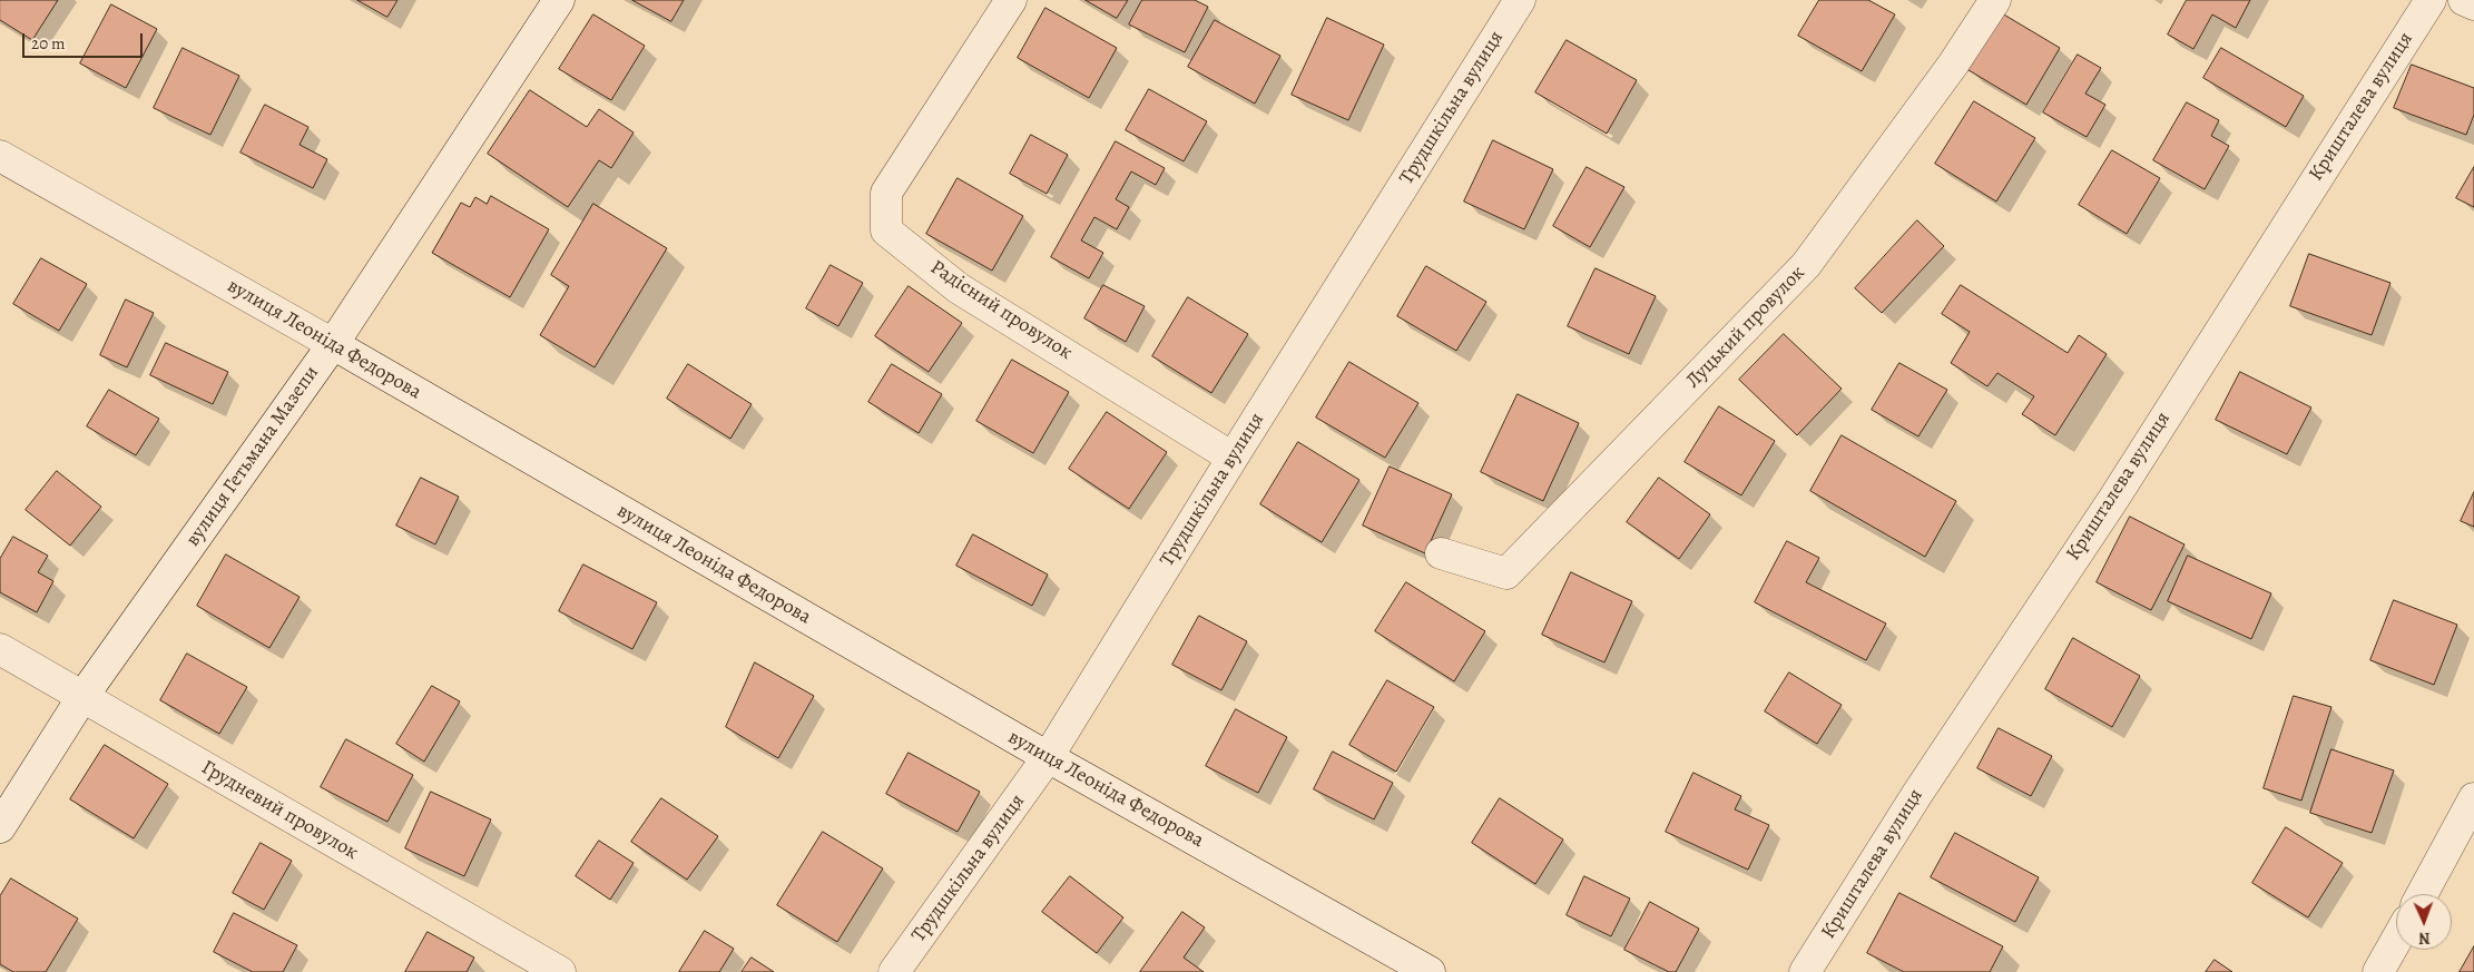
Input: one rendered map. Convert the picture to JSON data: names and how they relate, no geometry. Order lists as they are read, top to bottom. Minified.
{"streets":{"street":["Кришталева вулиця","Трудшкільна вулиця","Радісний провулок","Луцький провулок","вулиця Леоніда Федорова","вулиця Гетьмана Мазепи","Грудневий провулок"]},"crossings":[["Трудшкільна вулиця","Радісний провулок"],["Трудшкільна вулиця","вулиця Леоніда Федорова"],["вулиця Леоніда Федорова","вулиця Гетьмана Мазепи"],["вулиця Гетьмана Мазепи","Грудневий провулок"]],"scale_bar":"20 m","north":"bottom"}
